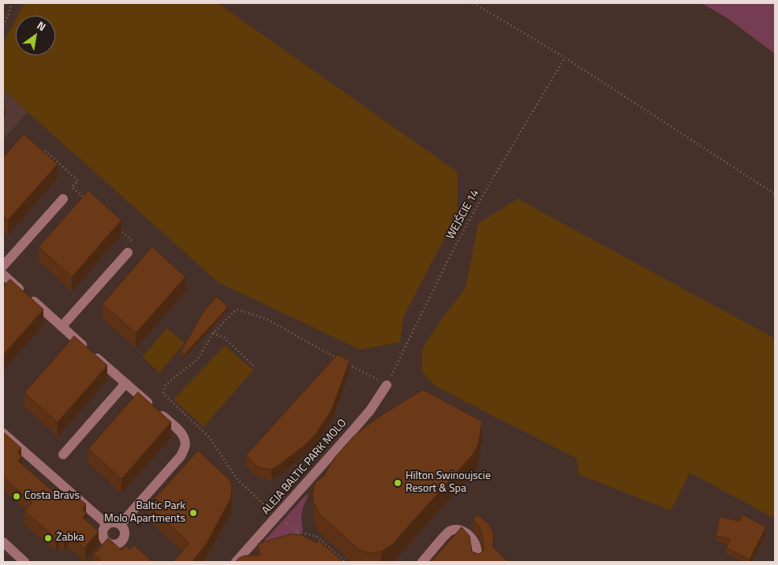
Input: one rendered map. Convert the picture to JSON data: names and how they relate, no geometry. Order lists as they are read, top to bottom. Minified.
{"streets":{"street":["ALEJA BALTIC PARK MOLO"],"path":["WEJŚCIE 14"]},"crossings":[["WEJŚCIE 14","ALEJA BALTIC PARK MOLO"]],"places":["Hilton Swinoujscie Resort & Spa","Costa Bravs","Baltic Park Molo Apartments","Żabka"],"north":"top right"}
